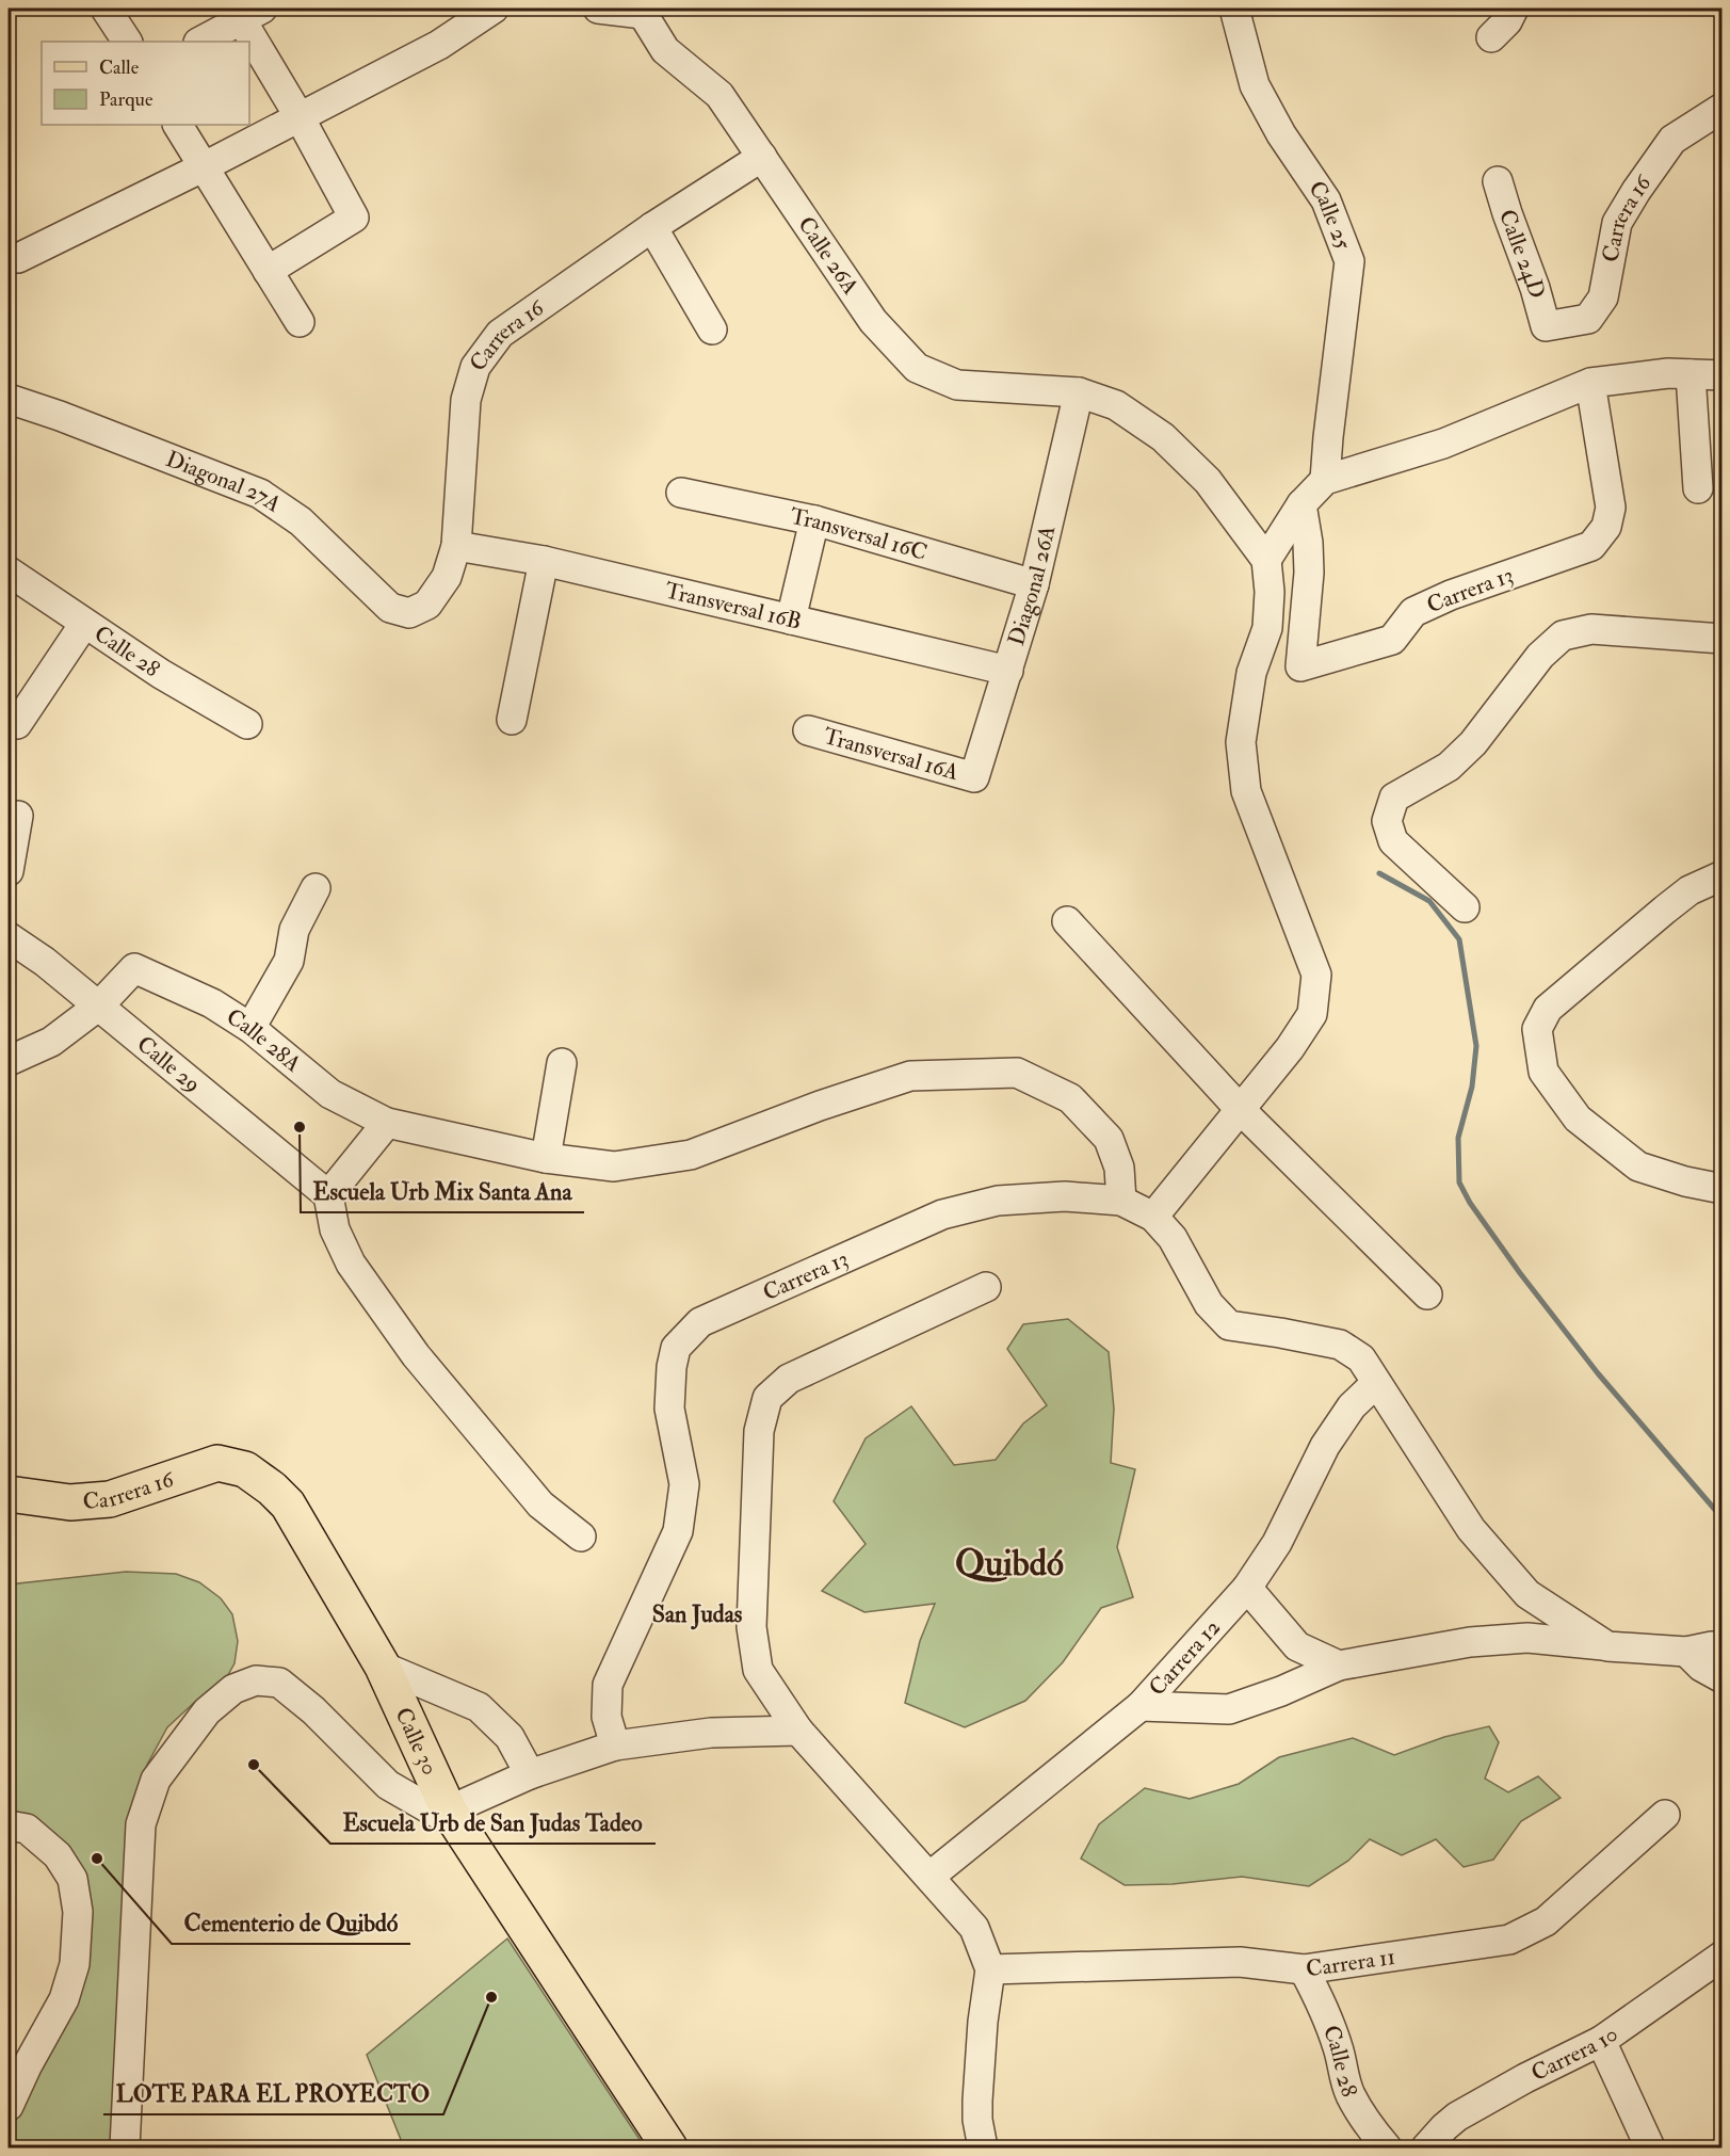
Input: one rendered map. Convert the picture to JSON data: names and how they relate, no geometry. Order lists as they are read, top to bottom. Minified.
{"streets":{"main road":["Carrera 16","Calle 30"],"street":["Calle 25","Calle 24D","Calle 26A","Diagonal 27A","Transversal 16C","Diagonal 26A","Carrera 13","Transversal 16B","Calle 28","Transversal 16A","Calle 28A","Calle 29","Carrera 12","Carrera 11","Carrera 10"]},"crossings":[["Carrera 16","Calle 24D"],["Carrera 16","Calle 26A"],["Carrera 16","Diagonal 27A"],["Carrera 16","Transversal 16B"],["Carrera 16","Calle 30"],["Calle 26A","Diagonal 26A"],["Transversal 16C","Diagonal 26A"],["Diagonal 26A","Transversal 16B"],["Diagonal 26A","Transversal 16A"],["Carrera 13","Calle 28A"],["Calle 28","Carrera 11"],["Calle 28A","Calle 29"]],"districts":["Quibdó","San Judas"],"places":["Escuela Urb Mix Santa Ana","Escuela Urb de San Judas Tadeo","Cementerio de Quibdó","LOTE PARA EL PROYECTO"],"legend":["Calle","Parque"]}
